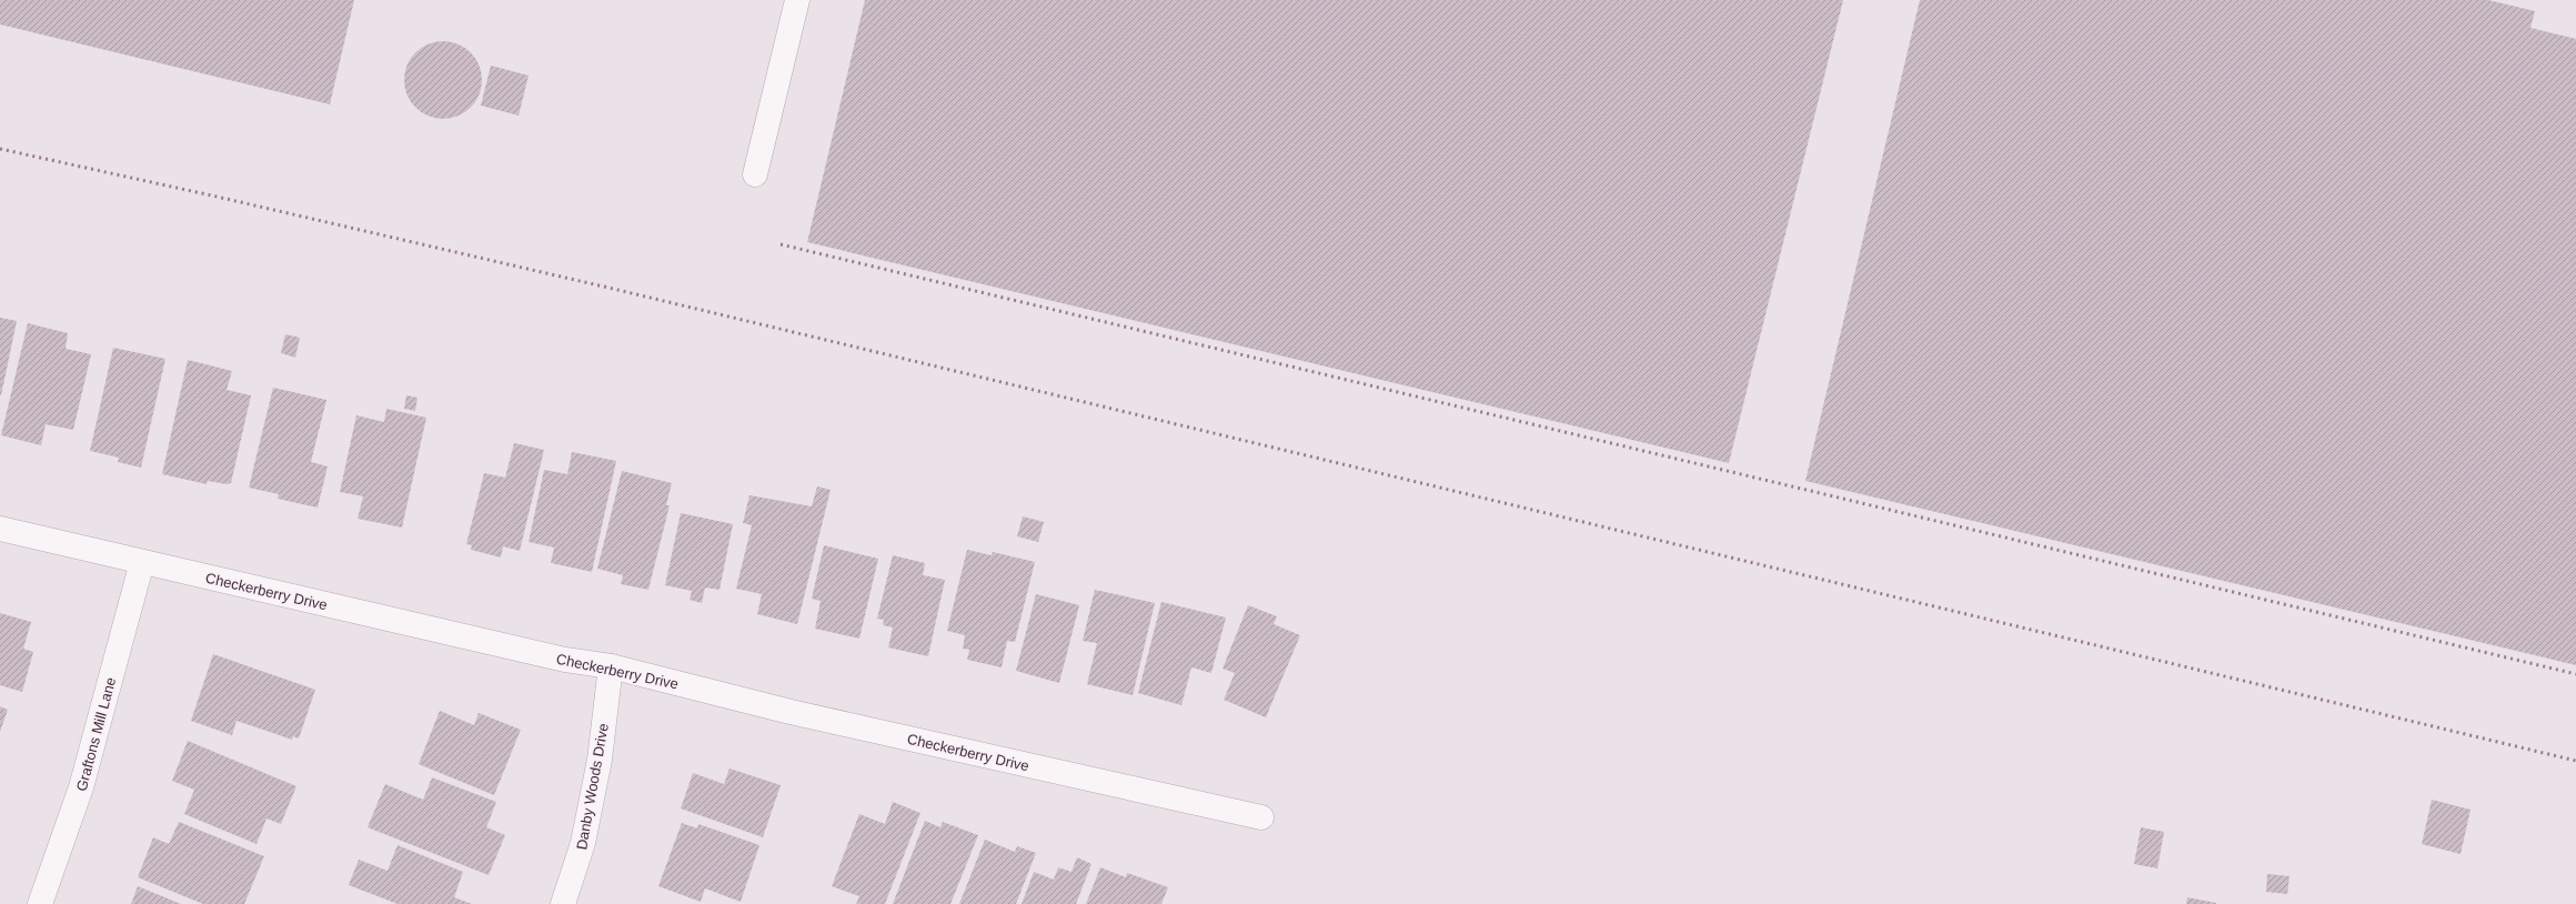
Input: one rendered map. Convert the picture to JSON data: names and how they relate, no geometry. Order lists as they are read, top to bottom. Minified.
{"streets":{"street":["Checkerberry Drive","Graftons Mill Lane","Danby Woods Drive"]},"crossings":[["Checkerberry Drive","Graftons Mill Lane"],["Checkerberry Drive","Danby Woods Drive"]]}
